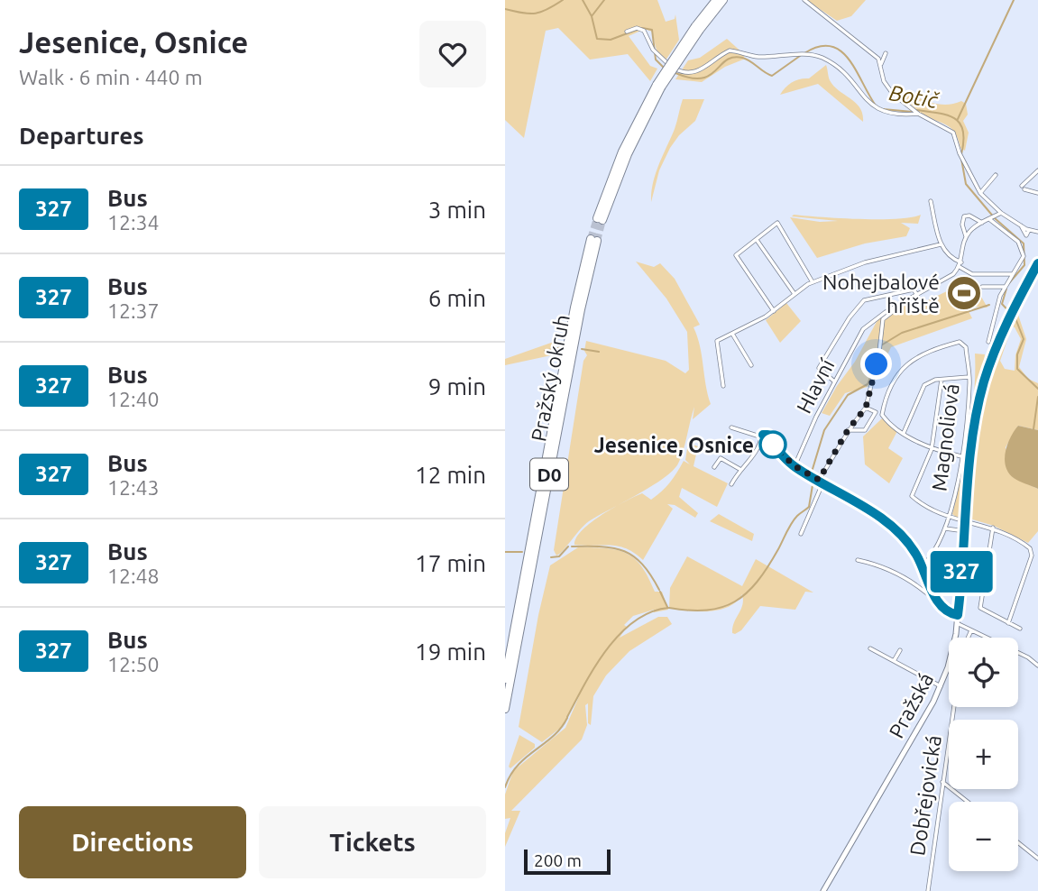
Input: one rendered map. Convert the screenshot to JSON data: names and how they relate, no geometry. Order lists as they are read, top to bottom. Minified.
{"streets":{"highway":["Pražský okruh","D0"],"main road":["Pražská"],"street":["Hlavní","Magnoliová","Dobřejovická"]},"water":["Botič"],"places":{"sports":["Nohejbalové hřiště"],"other":["Jesenice, Osnice"]},"lines":["bus line 327"],"scale_bar":"200 m","page":{"heading":[["Jesenice, Osnice","Walk · 6 min · 440 m"],"Departures"],"on_map":"327","list":[{"mark":"327","name":"Bus","note":"12:34","value":"3 min"},{"mark":"327","name":"Bus","note":"12:37","value":"6 min"},{"mark":"327","name":"Bus","note":"12:40","value":"9 min"},{"mark":"327","name":"Bus","note":"12:43","value":"12 min"},{"mark":"327","name":"Bus","note":"12:48","value":"17 min"},{"mark":"327","name":"Bus","note":"12:50","value":"19 min"}],"map_buttons":["+","−"],"buttons":["Directions","Tickets"],"scale":"200 m"}}
